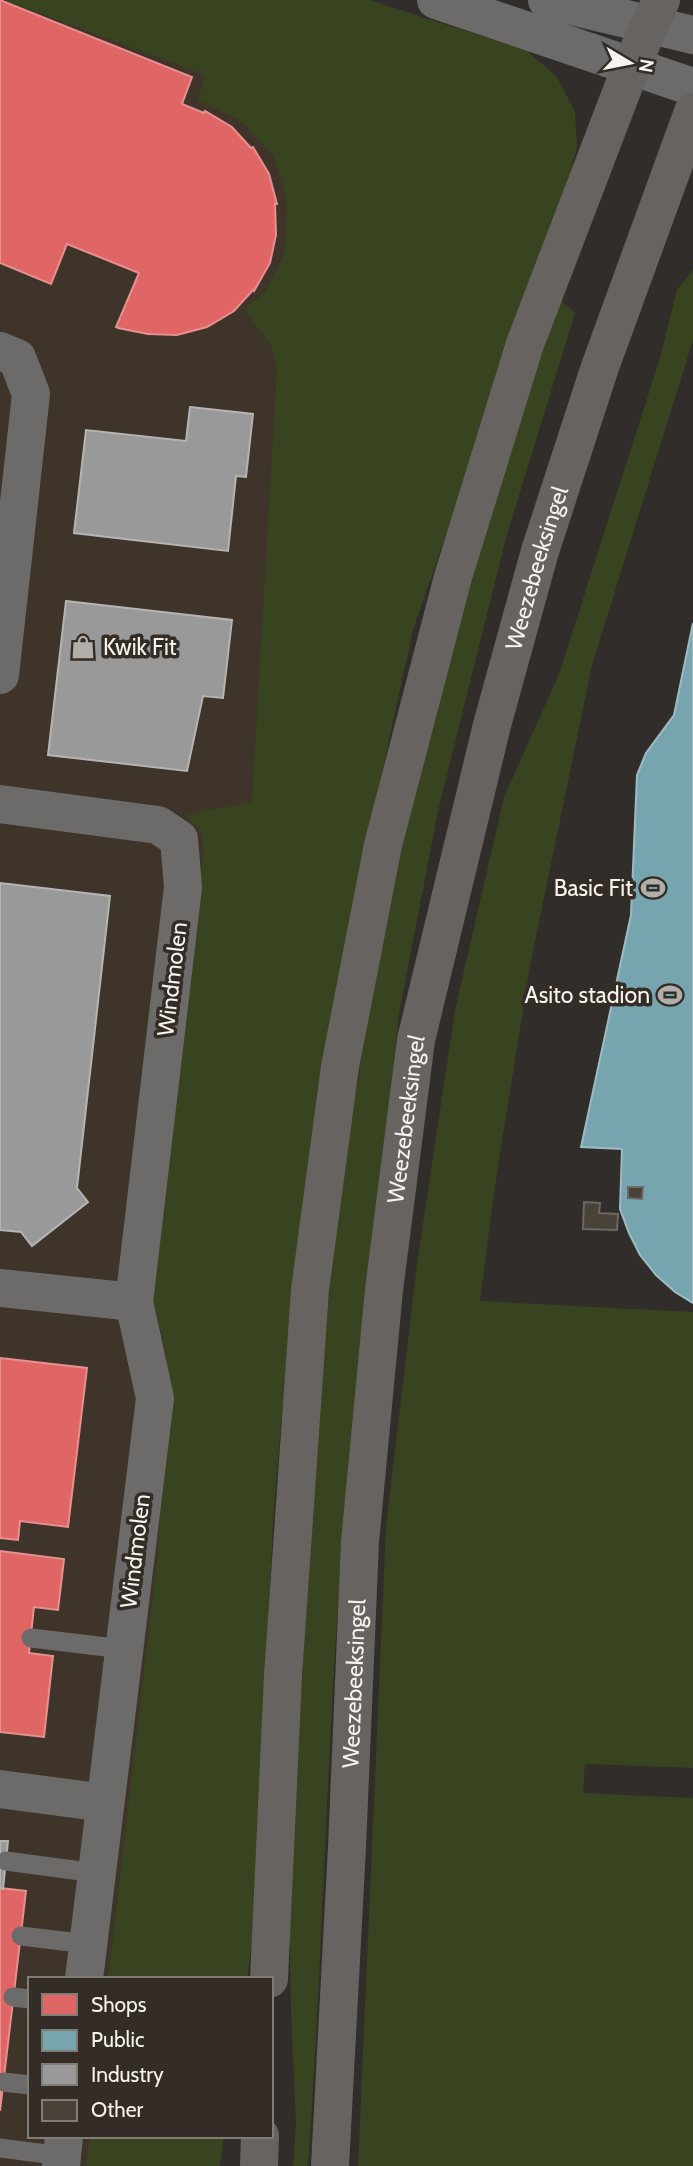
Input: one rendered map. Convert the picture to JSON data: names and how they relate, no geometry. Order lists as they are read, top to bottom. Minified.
{"streets":{"main road":["Weezebeeksingel"],"street":["Windmolen"]},"places":{"shop":["Kwik Fit"],"sports":["Basic Fit","Asito stadion"]},"legend":["Shops","Public","Industry","Other"],"north":"right"}
